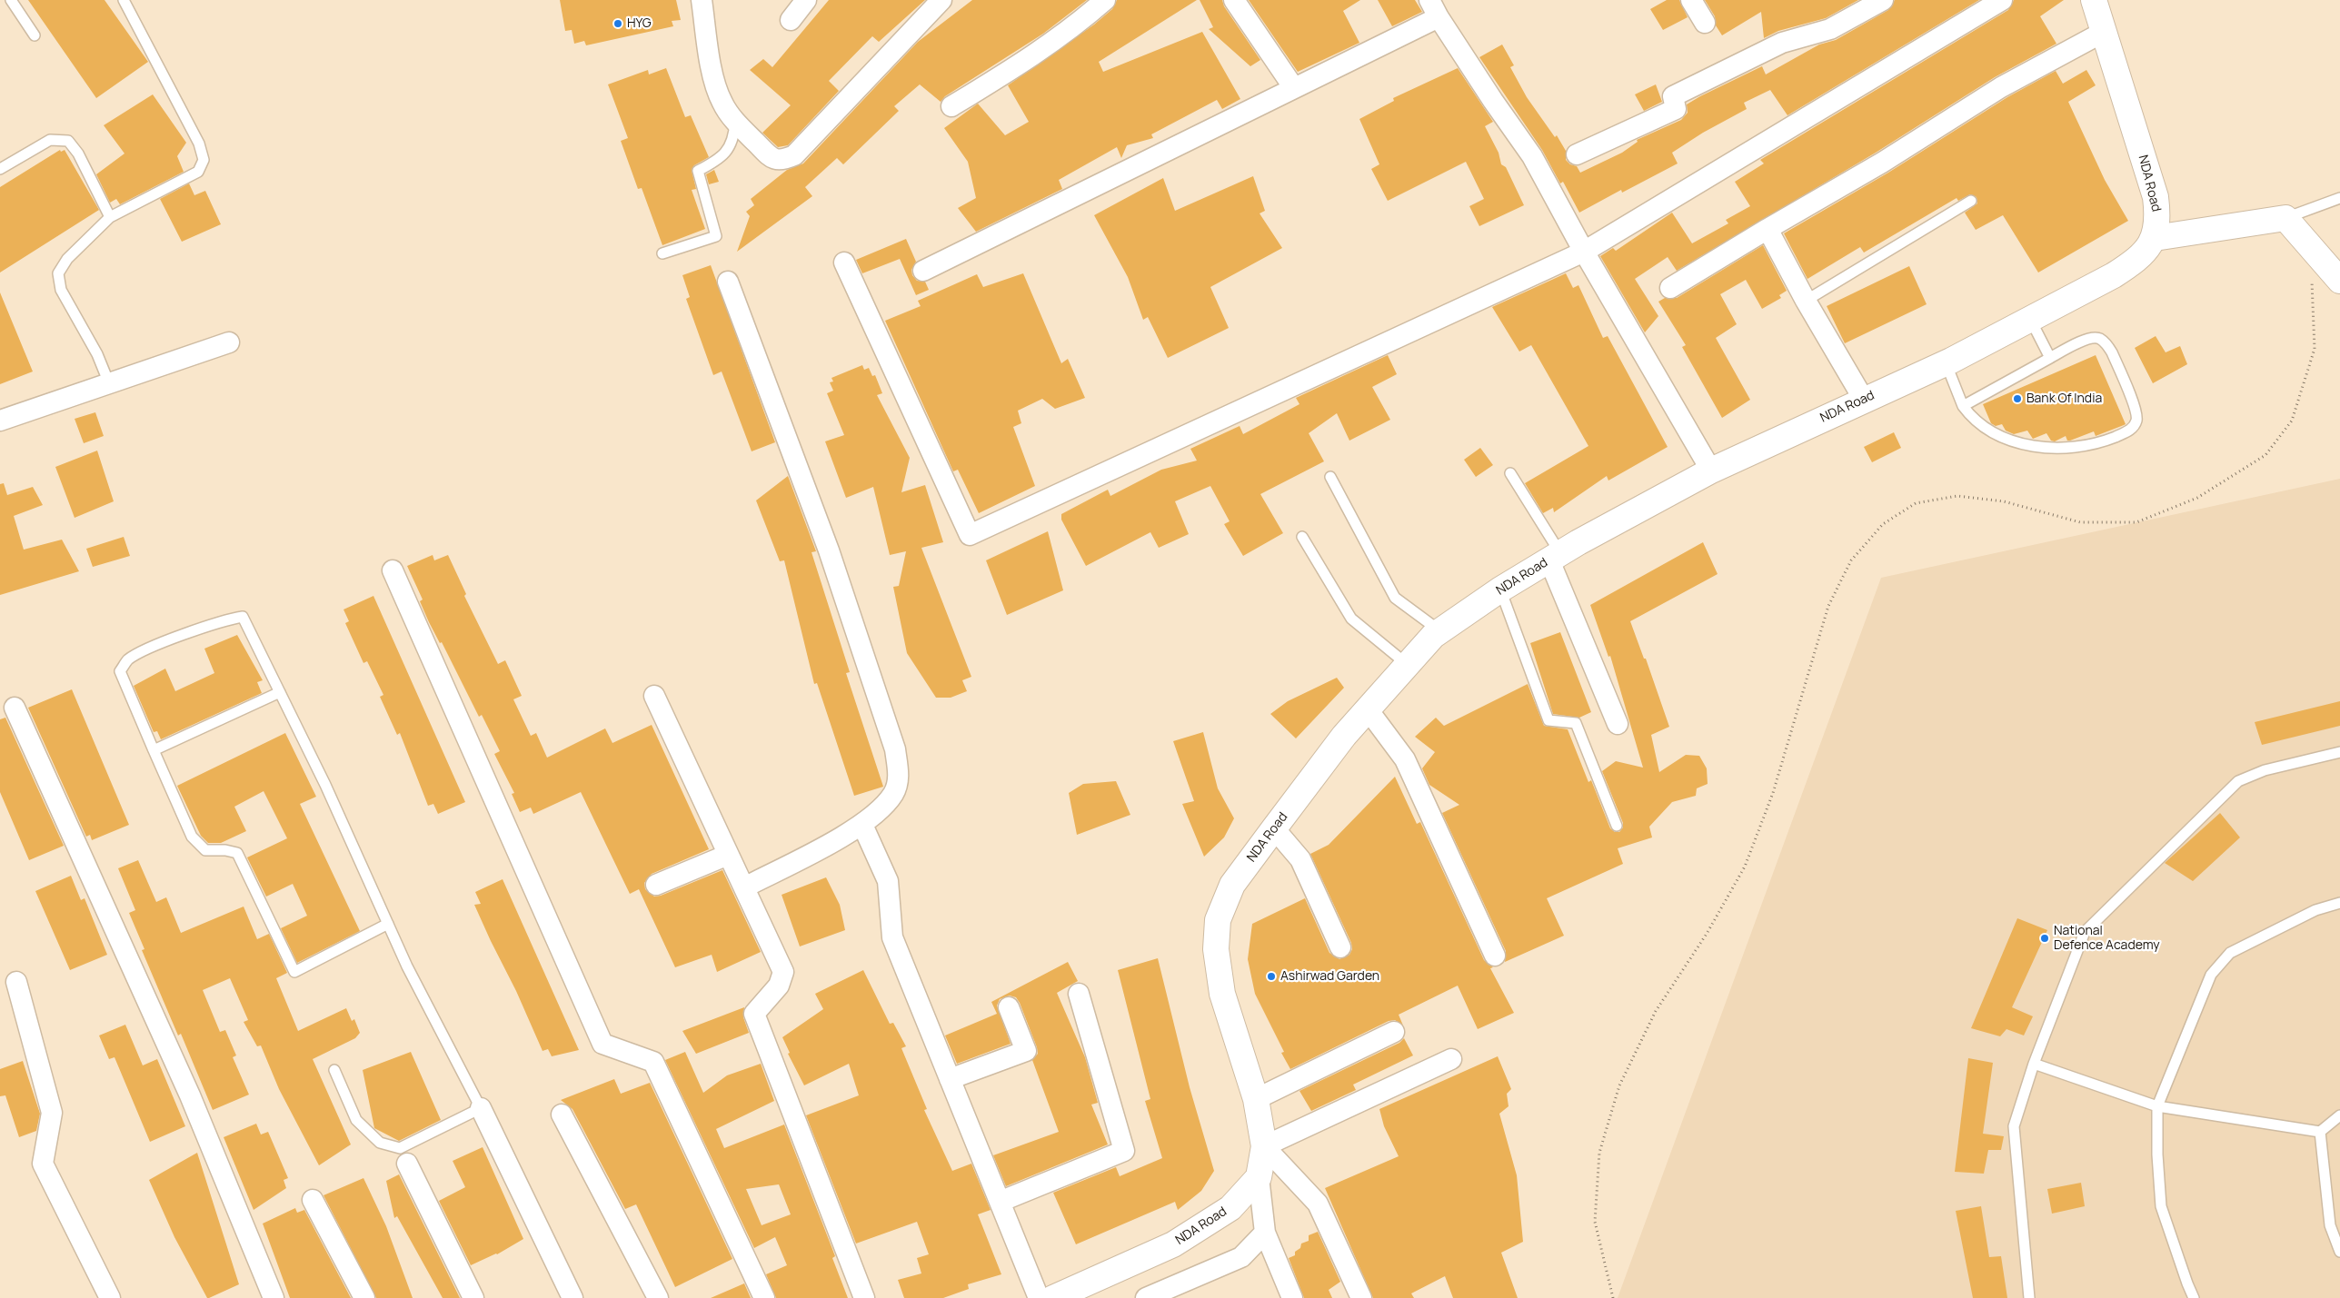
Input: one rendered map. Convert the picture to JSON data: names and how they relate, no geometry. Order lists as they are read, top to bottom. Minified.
{"streets":{"main road":["NDA Road"]},"places":["HYG","Bank Of India","National Defence Academy","Ashirwad Garden"]}
